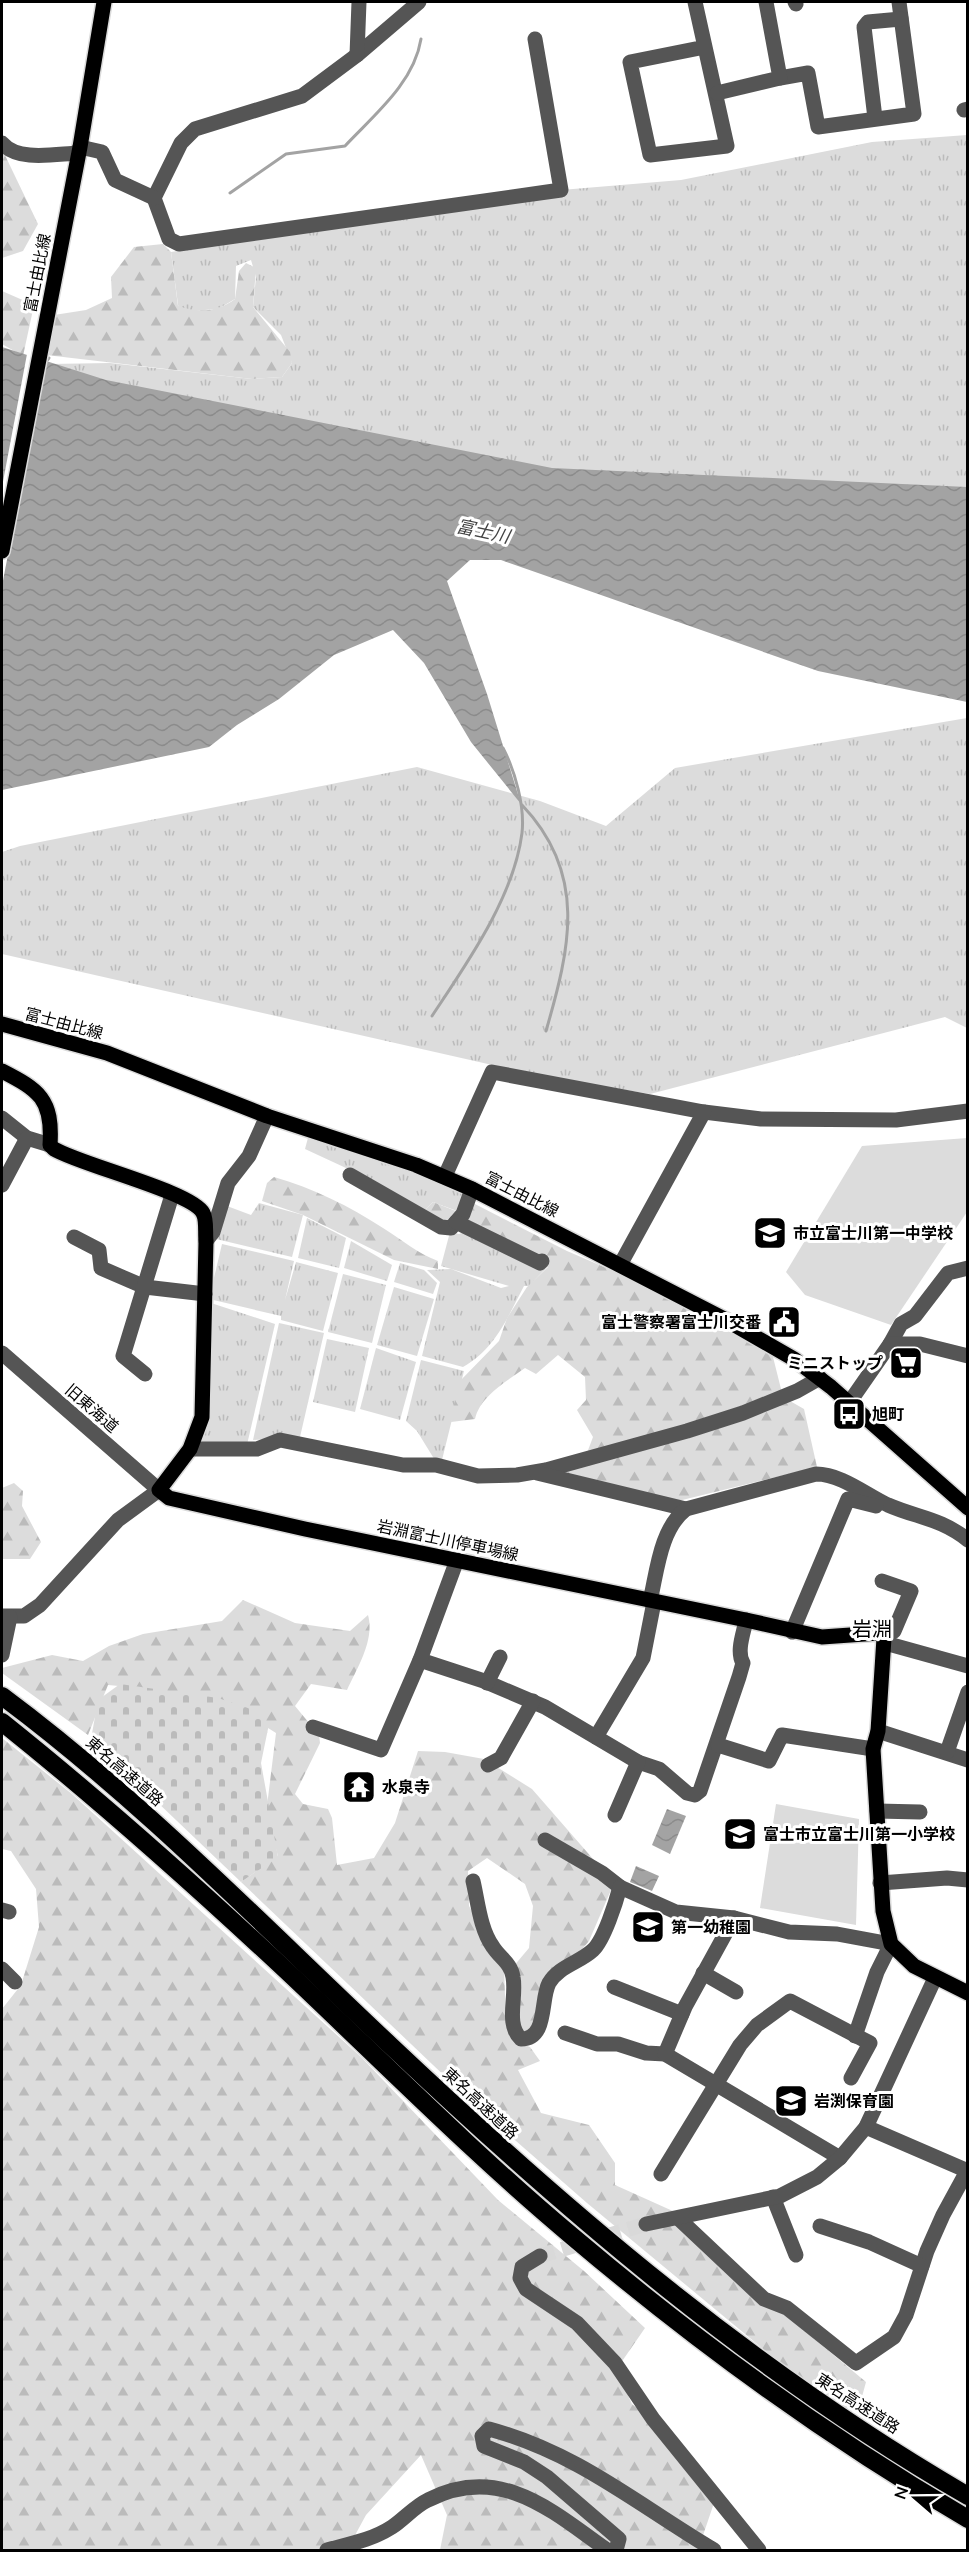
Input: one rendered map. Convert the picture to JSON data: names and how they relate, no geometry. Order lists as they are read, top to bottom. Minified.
{"streets":{"highway":["東名高速道路"],"main road":["富士由比線","岩淵富士川停車場線"],"street":["旧東海道"]},"crossings":[["旧東海道","岩淵富士川停車場線"]],"districts":["岩淵"],"water":["富士川"],"places":{"school or university":["市立富士川第一中学校","富士市立富士川第一小学校","第一幼稚園","岩渕保育園"],"public building":["富士警察署富士川交番"],"supermarket":["ミニストップ"],"bus stop":["旭町"],"temple":["水泉寺"]},"north":"left"}
